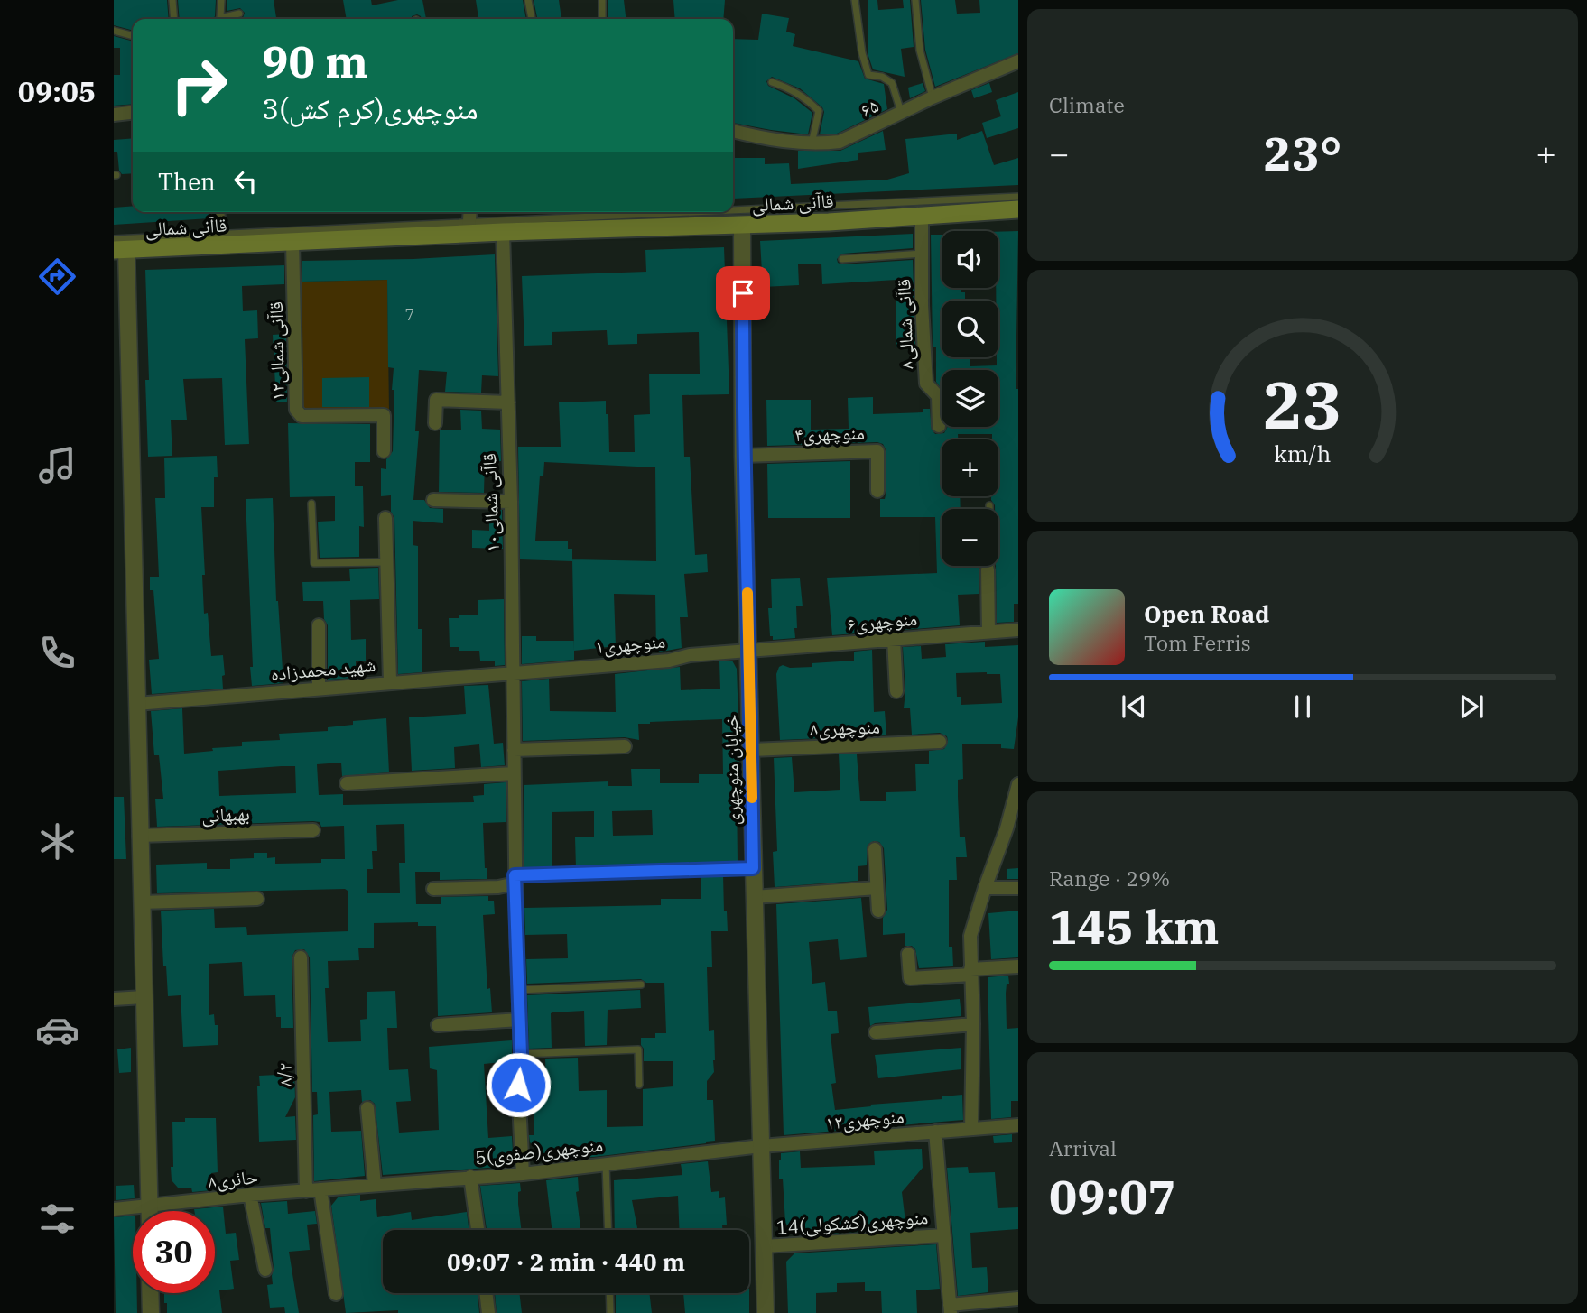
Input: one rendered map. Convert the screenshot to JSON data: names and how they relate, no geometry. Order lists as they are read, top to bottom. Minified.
{"streets":{"main road":["قاآنی شمالی"],"street":["۶۵","قاآنی شمالی۸","قاآنی شمالی۱۲","منوچهری۴","قاآنی شمالی۱۰","منوچهری۶","منوچهری۱","شهید محمدزاده","منوچهری۸","خیابان منوچهری","بهبهانی","۸/۲","منوچهری۱۲","5منوچهری(صفوی)","حائری۸","14منوچهری(کشکولی)"]},"crossings":[["قاآنی شمالی","قاآنی شمالی۸"],["قاآنی شمالی","قاآنی شمالی۱۲"],["قاآنی شمالی","قاآنی شمالی۱۰"],["قاآنی شمالی","خیابان منوچهری"],["منوچهری۴","خیابان منوچهری"],["قاآنی شمالی۱۰","منوچهری۱"],["قاآنی شمالی۱۰","شهید محمدزاده"],["قاآنی شمالی۱۰","5منوچهری(صفوی)"],["منوچهری۶","منوچهری۱"],["منوچهری۶","خیابان منوچهری"],["منوچهری۱","شهید محمدزاده"],["منوچهری۱","خیابان منوچهری"],["منوچهری۸","خیابان منوچهری"],["خیابان منوچهری","منوچهری۱۲"],["خیابان منوچهری","5منوچهری(صفوی)"],["خیابان منوچهری","14منوچهری(کشکولی)"],["۸/۲","حائری۸"],["منوچهری۱۲","5منوچهری(صفوی)"],["5منوچهری(صفوی)","حائری۸"]],"house_numbers":["7"],"page":{"tabs":"09:05","tile":["Climate",["Range · 29%","145 km"],["Arrival","09:07"]],"turn":["90 m","3منوچهری(کرم کش)"],"heat":["−","23°","+"],"then":"Then","map_buttons":["+","−"],"song":["Open Road","Tom Ferris"],"limit":"30","trip":"09:07 · 2 min · 440 m","gauge":["23","km/h"]}}
